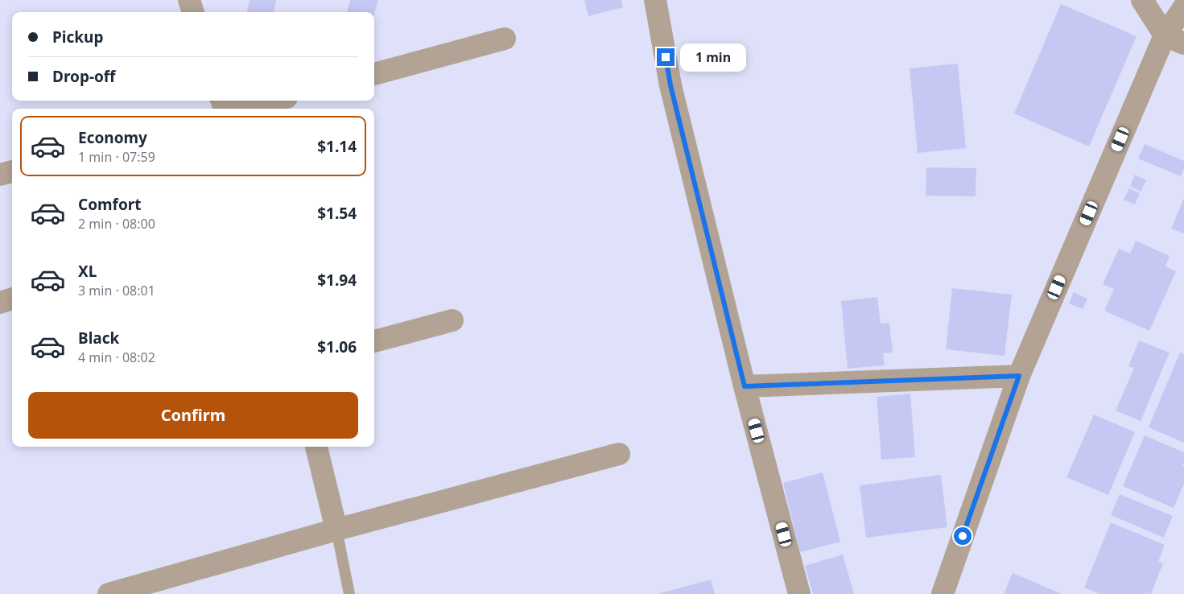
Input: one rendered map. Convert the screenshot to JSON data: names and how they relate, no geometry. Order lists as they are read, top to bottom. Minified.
{"page":{"banner":["Pickup","Drop-off"],"bubble":"1 min","list":[{"name":"Economy","note":"1 min · 07:59","value":"$1.14"},{"name":"Comfort","note":"2 min · 08:00","value":"$1.54"},{"name":"XL","note":"3 min · 08:01","value":"$1.94"},{"name":"Black","note":"4 min · 08:02","value":"$1.06"}],"buttons":"Confirm"}}
